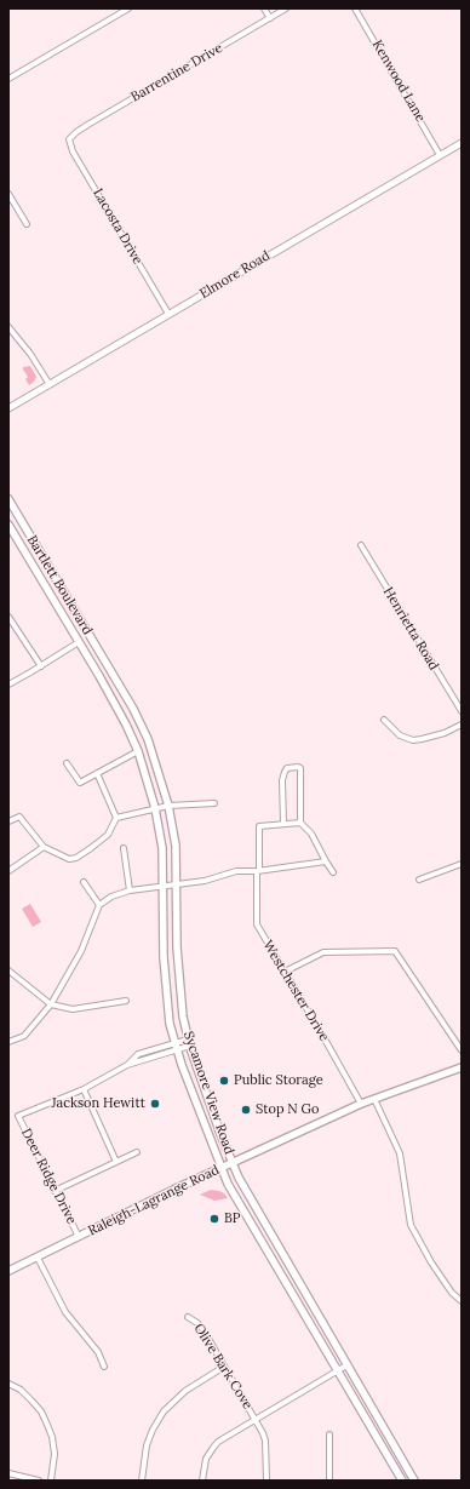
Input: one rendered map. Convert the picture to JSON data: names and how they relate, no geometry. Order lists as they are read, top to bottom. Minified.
{"streets":{"main road":["Bartlett Boulevard","Sycamore View Road","Raleigh-Lagrange Road"],"street":["Barrentine Drive","Kenwood Lane","Lacosta Drive","Elmore Road","Henrietta Road","Westchester Drive","Deer Ridge Drive","Olive Bark Cove"]},"crossings":[["Barrentine Drive","Lacosta Drive"],["Kenwood Lane","Elmore Road"],["Lacosta Drive","Elmore Road"],["Bartlett Boulevard","Sycamore View Road"],["Westchester Drive","Raleigh-Lagrange Road"],["Sycamore View Road","Raleigh-Lagrange Road"],["Deer Ridge Drive","Raleigh-Lagrange Road"]],"places":["Public Storage","Jackson Hewitt","Stop N Go","BP"]}
